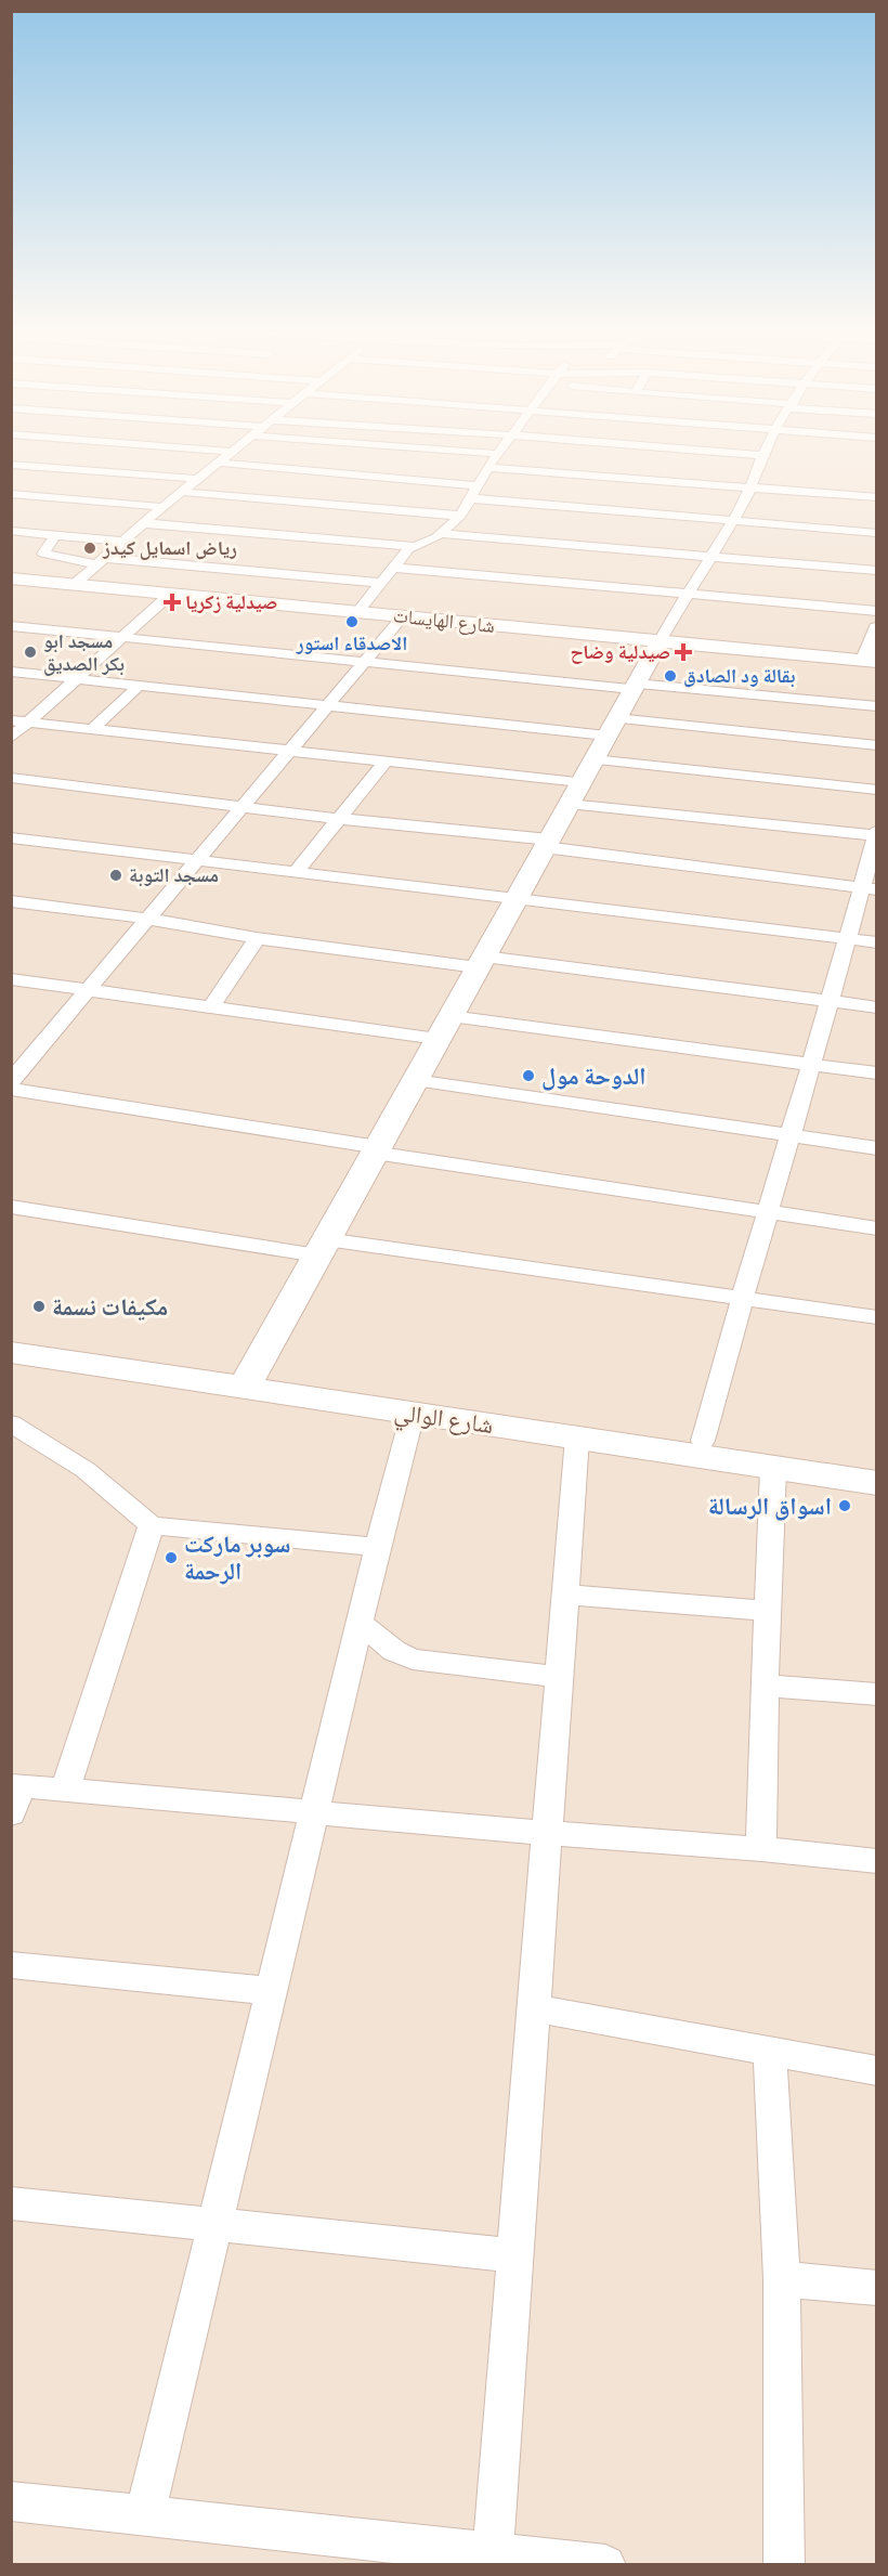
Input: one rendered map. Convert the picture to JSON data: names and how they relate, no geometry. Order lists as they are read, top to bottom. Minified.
{"streets":{"street":["شارع الهايسات","شارع الوالي"]},"places":{"other":["رياض اسمايل كيدز","الاصدقاء استور","مسجد ابو بكر الصديق","بقالة ود الصادق","مسجد التوبة","الدوحة مول","مكيفات نسمة","اسواق الرسالة","سوبر ماركت الرحمة"],"health":["صيدلية زكريا","صيدلية وضاح"]}}
